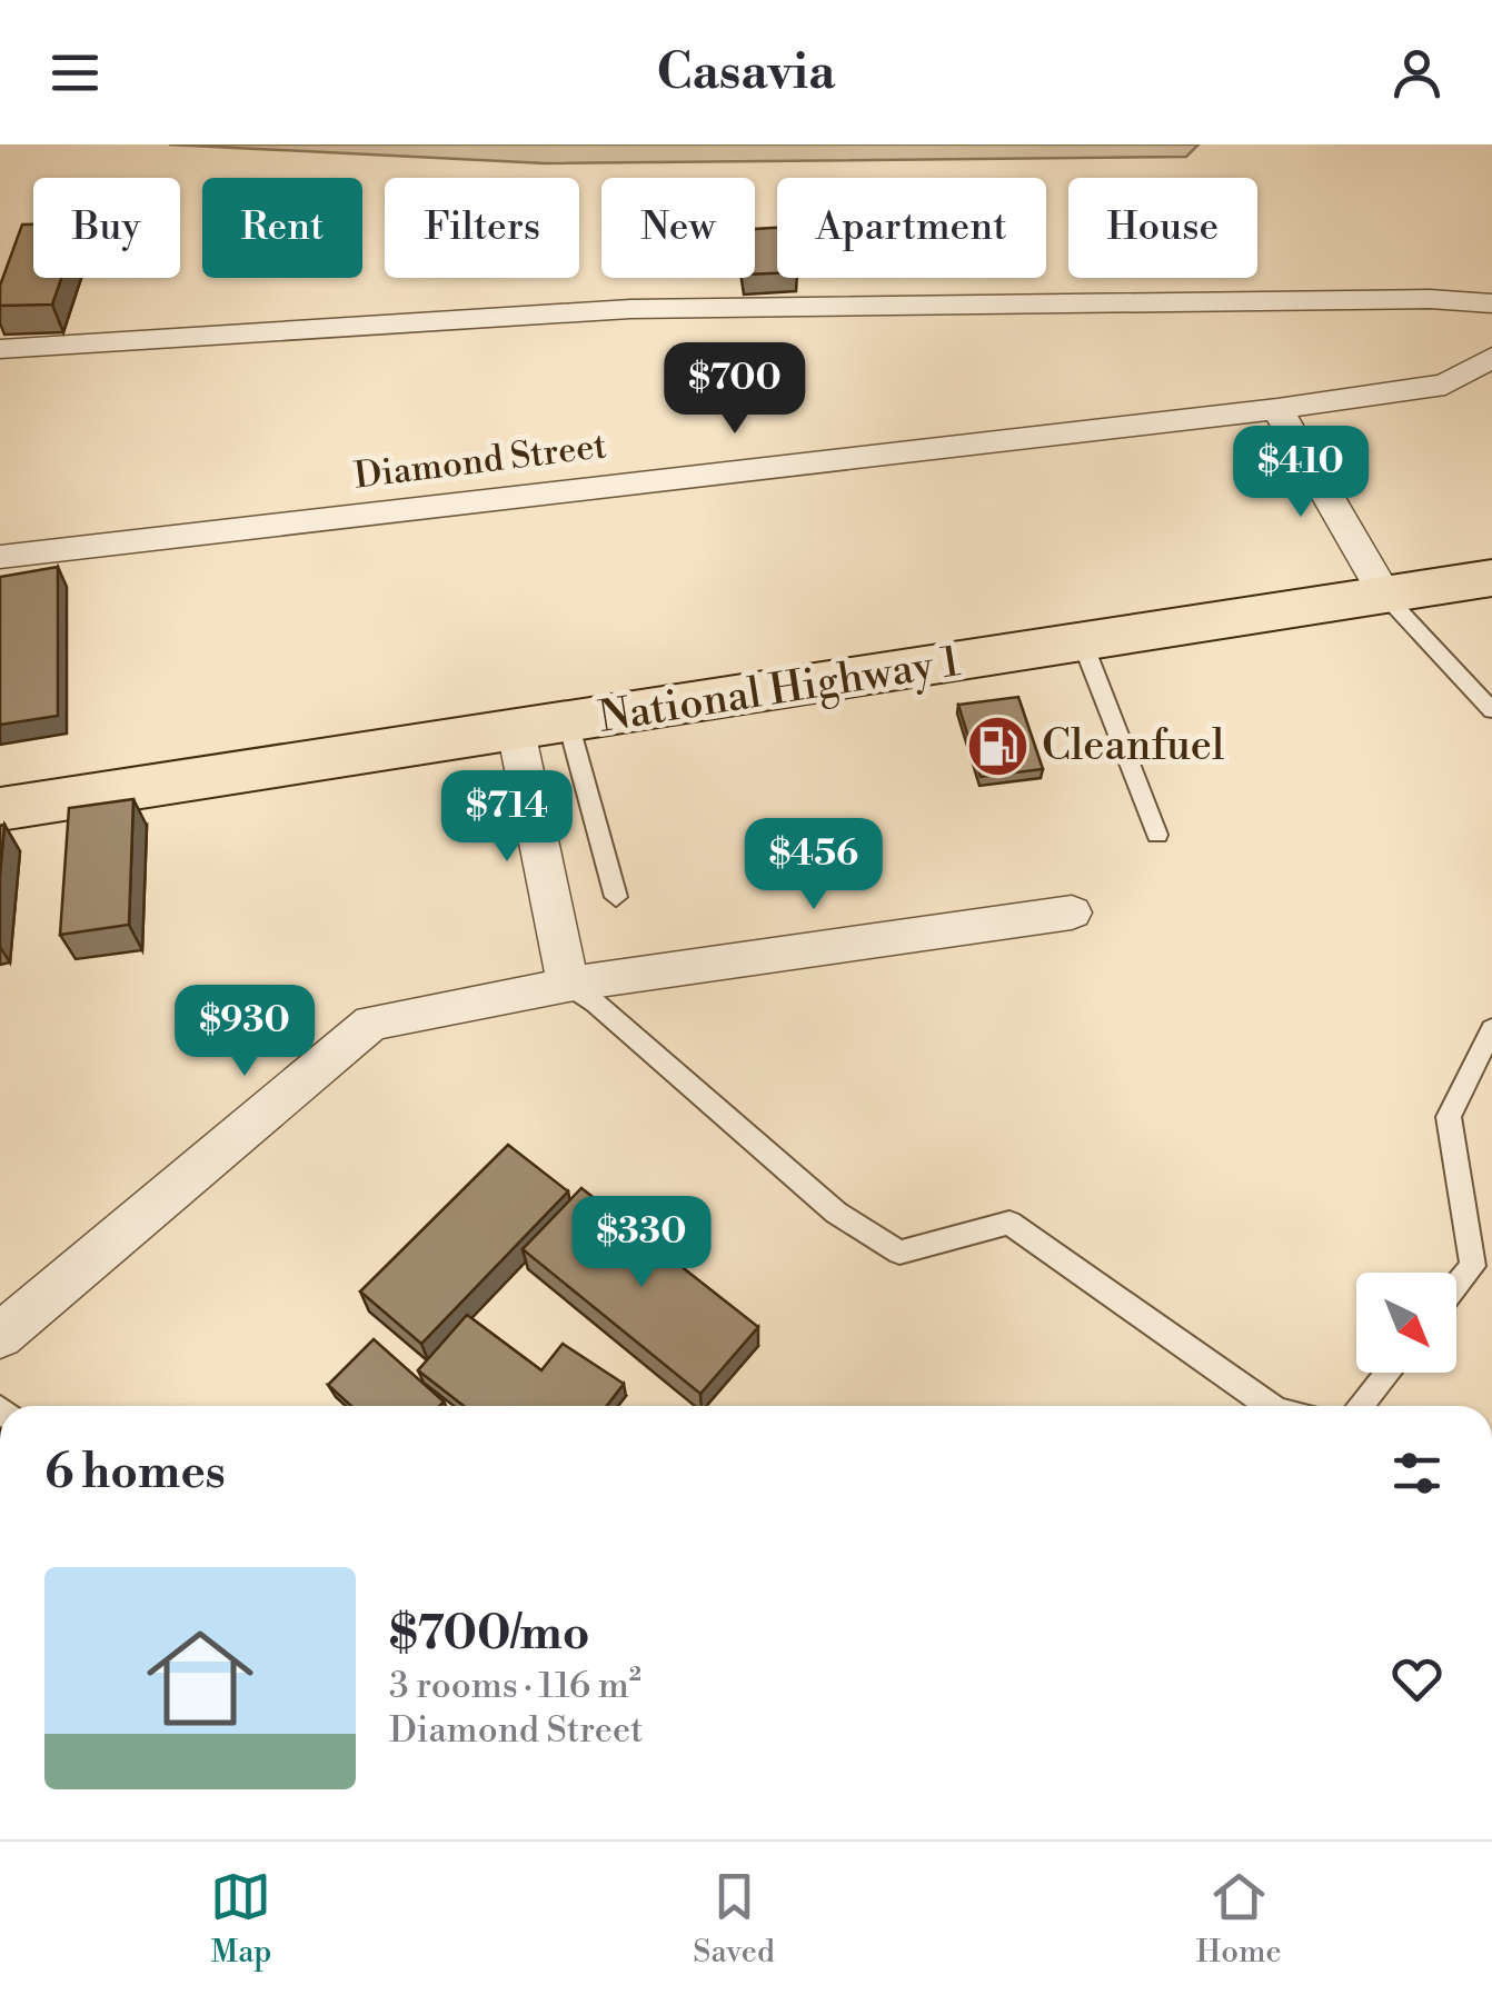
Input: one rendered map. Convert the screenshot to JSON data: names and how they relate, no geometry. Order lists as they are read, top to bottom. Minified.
{"streets":{"highway":["National Highway 1"],"street":["Diamond Street"]},"places":{"fuel station":["Cleanfuel"]},"north":"bottom right","page":{"header":"Casavia","chip":["Buy","Rent","Filters","New","Apartment","House"],"price":["$700","$410","$714","$456","$930","$330"],"heading":"6 homes","list":[{"name":"$700/mo","note":"3 rooms · 116 m² · Diamond Street"}],"tabs":["Map","Saved","Home"]}}
